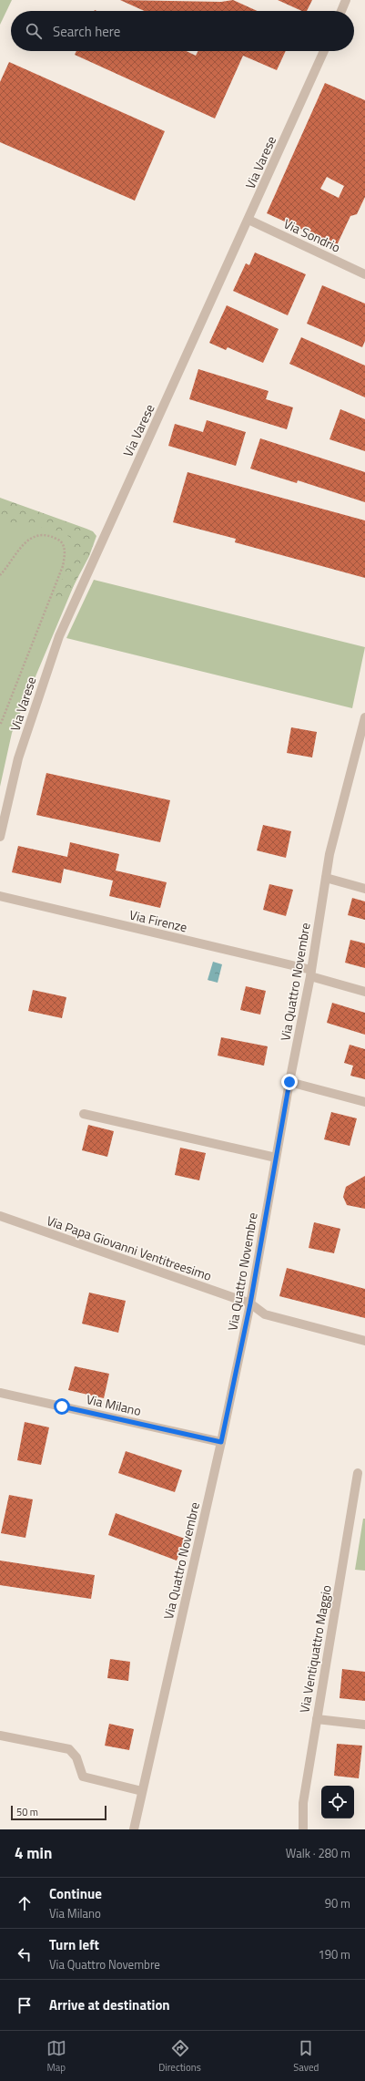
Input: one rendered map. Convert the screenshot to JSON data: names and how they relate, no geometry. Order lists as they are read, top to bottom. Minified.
{"streets":{"street":["Via Varese","Via Sondrio","Via Firenze","Via Quattro Novembre","Via Papa Giovanni Ventitreesimo","Via Milano","Via Ventiquattro Maggio"]},"crossings":[["Via Varese","Via Sondrio"],["Via Firenze","Via Quattro Novembre"],["Via Quattro Novembre","Via Papa Giovanni Ventitreesimo"],["Via Quattro Novembre","Via Milano"]],"scale_bar":"50 m","page":{"search":"Search here","scale":"50 m","heading":["4 min","Walk · 280 m"],"list":[["Continue","Via Milano","90 m"],["Turn left","Via Quattro Novembre","190 m"],"Arrive at destination"],"nav":["Map","Directions","Saved"]}}
